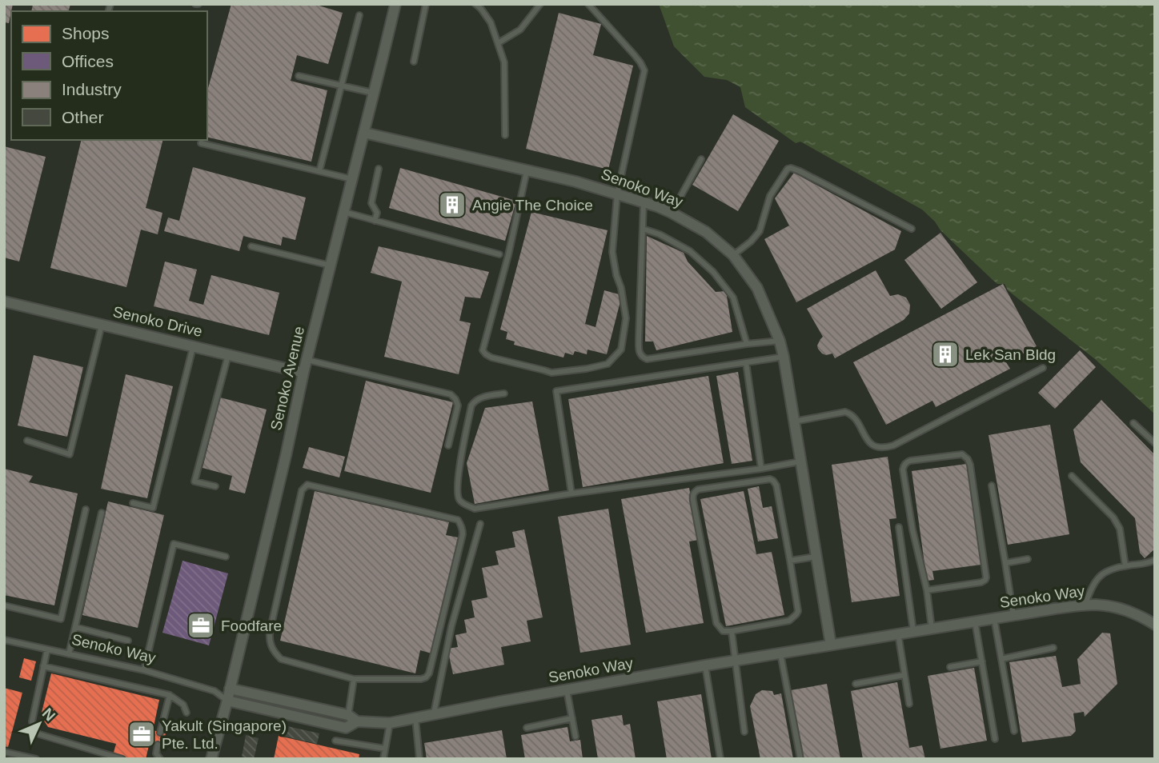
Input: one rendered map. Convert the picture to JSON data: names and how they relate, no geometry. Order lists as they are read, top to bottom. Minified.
{"streets":{"street":["Senoko Way","Senoko Drive","Senoko Avenue"]},"crossings":[["Senoko Way","Senoko Avenue"],["Senoko Drive","Senoko Avenue"]],"places":{"building":["Angie The Choice","Lek San Bldg"],"office":["Foodfare","Yakult (Singapore) Pte. Ltd."]},"legend":["Shops","Offices","Industry","Other"],"north":"top right"}
